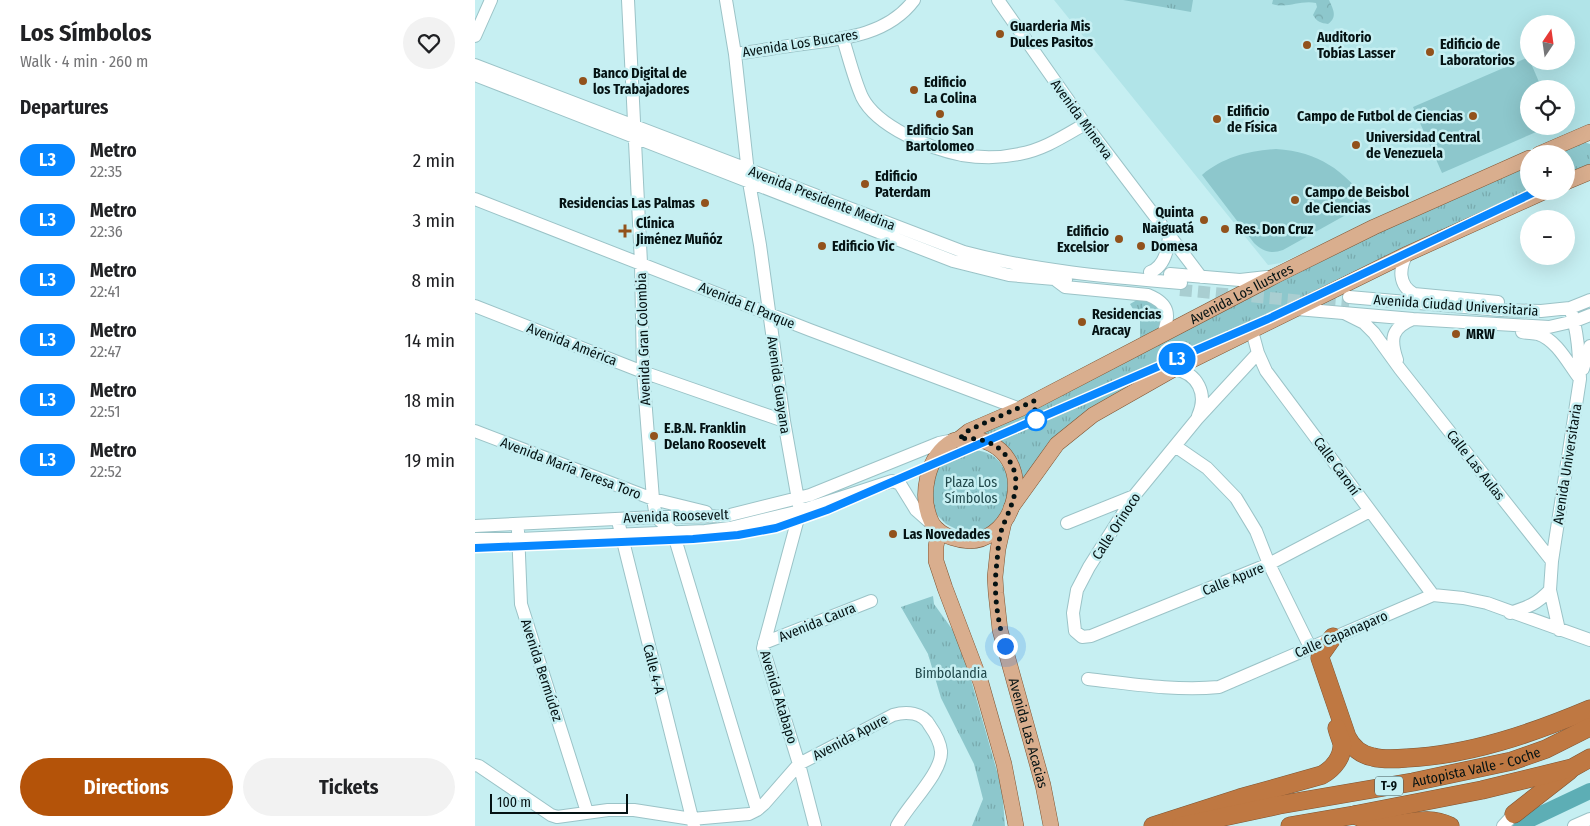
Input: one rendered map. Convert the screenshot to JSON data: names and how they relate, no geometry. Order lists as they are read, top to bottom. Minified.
{"streets":{"highway":["Autopista Valle - Coche","T-9"],"main road":["Avenida Los Ilustres","Avenida Las Acacias"],"street":["Avenida Los Bucares","Avenida Minerva","Avenida Presidente Medina","Avenida El Parque","Avenida Ciudad Universitaria","Avenida Gran Colombia","Avenida América","Avenida Guayana","Avenida Universitaria","Calle Las Aulas","Calle Caroní","Avenida María Teresa Toro","Avenida Roosevelt","Calle Orinoco","Calle Apure","Avenida Caura","Calle Capanaparo","Calle 4-A","Avenida Bermúdez","Avenida Atabapo","Avenida Apure"]},"crossings":[["Avenida Los Bucares","Avenida Guayana"],["Avenida Presidente Medina","Avenida Gran Colombia"],["Avenida Presidente Medina","Avenida Guayana"],["Avenida Los Ilustres","Avenida El Parque"],["Avenida Los Ilustres","Avenida Roosevelt"],["Avenida Los Ilustres","Avenida Las Acacias"],["Avenida El Parque","Avenida Gran Colombia"],["Avenida El Parque","Avenida Guayana"],["Avenida Ciudad Universitaria","Avenida Universitaria"],["Avenida Ciudad Universitaria","Calle Las Aulas"],["Avenida Gran Colombia","Avenida América"],["Avenida Gran Colombia","Avenida María Teresa Toro"],["Avenida Gran Colombia","Avenida Roosevelt"],["Avenida América","Avenida Guayana"],["Avenida Guayana","Avenida Roosevelt"],["Avenida Guayana","Avenida Atabapo"],["Avenida Universitaria","Calle Las Aulas"],["Avenida Universitaria","Calle Capanaparo"],["Calle Caroní","Calle Orinoco"],["Calle Caroní","Calle Apure"],["Calle Caroní","Calle Capanaparo"],["Avenida María Teresa Toro","Avenida Roosevelt"],["Avenida Roosevelt","Calle 4-A"],["Avenida Roosevelt","Avenida Bermúdez"],["Avenida Roosevelt","Avenida Atabapo"],["Avenida Roosevelt","Avenida Las Acacias"],["Calle Orinoco","Calle Apure"],["Avenida Caura","Avenida Atabapo"],["Avenida Atabapo","Avenida Apure"],["Autopista Valle - Coche","T-9"]],"parks":["Plaza Los Símbolos","Bimbolandia"],"places":{"other":["Guarderia Mis Dulces Pasitos","Auditorio Tobías Lasser","Edificio de Laboratorios","Banco Digital de los Trabajadores","Edificio La Colina","Edificio San Bartolomeo","Campo de Futbol de Ciencias","Edificio de Física","Universidad Central de Venezuela","Edificio Paterdam","Campo de Beisbol de Ciencias","Residencias Las Palmas","Quinta Naiguatá","Res. Don Cruz","Edificio Excelsior","Edificio Vic","Domesa","Residencias Aracay","MRW","E.B.N. Franklin Delano Roosevelt","Las Novedades"],"health":["Clínica Jiménez Muñóz"]},"lines":["metro line L3"],"scale_bar":"100 m","north":"top","page":{"heading":[["Los Símbolos","Walk · 4 min · 260 m"],"Departures"],"on_map":"L3","map_buttons":["+","−"],"list":[{"mark":"L3","name":"Metro","note":"22:35","value":"2 min"},{"mark":"L3","name":"Metro","note":"22:36","value":"3 min"},{"mark":"L3","name":"Metro","note":"22:41","value":"8 min"},{"mark":"L3","name":"Metro","note":"22:47","value":"14 min"},{"mark":"L3","name":"Metro","note":"22:51","value":"18 min"},{"mark":"L3","name":"Metro","note":"22:52","value":"19 min"}],"buttons":["Directions","Tickets"],"scale":"100 m"}}
